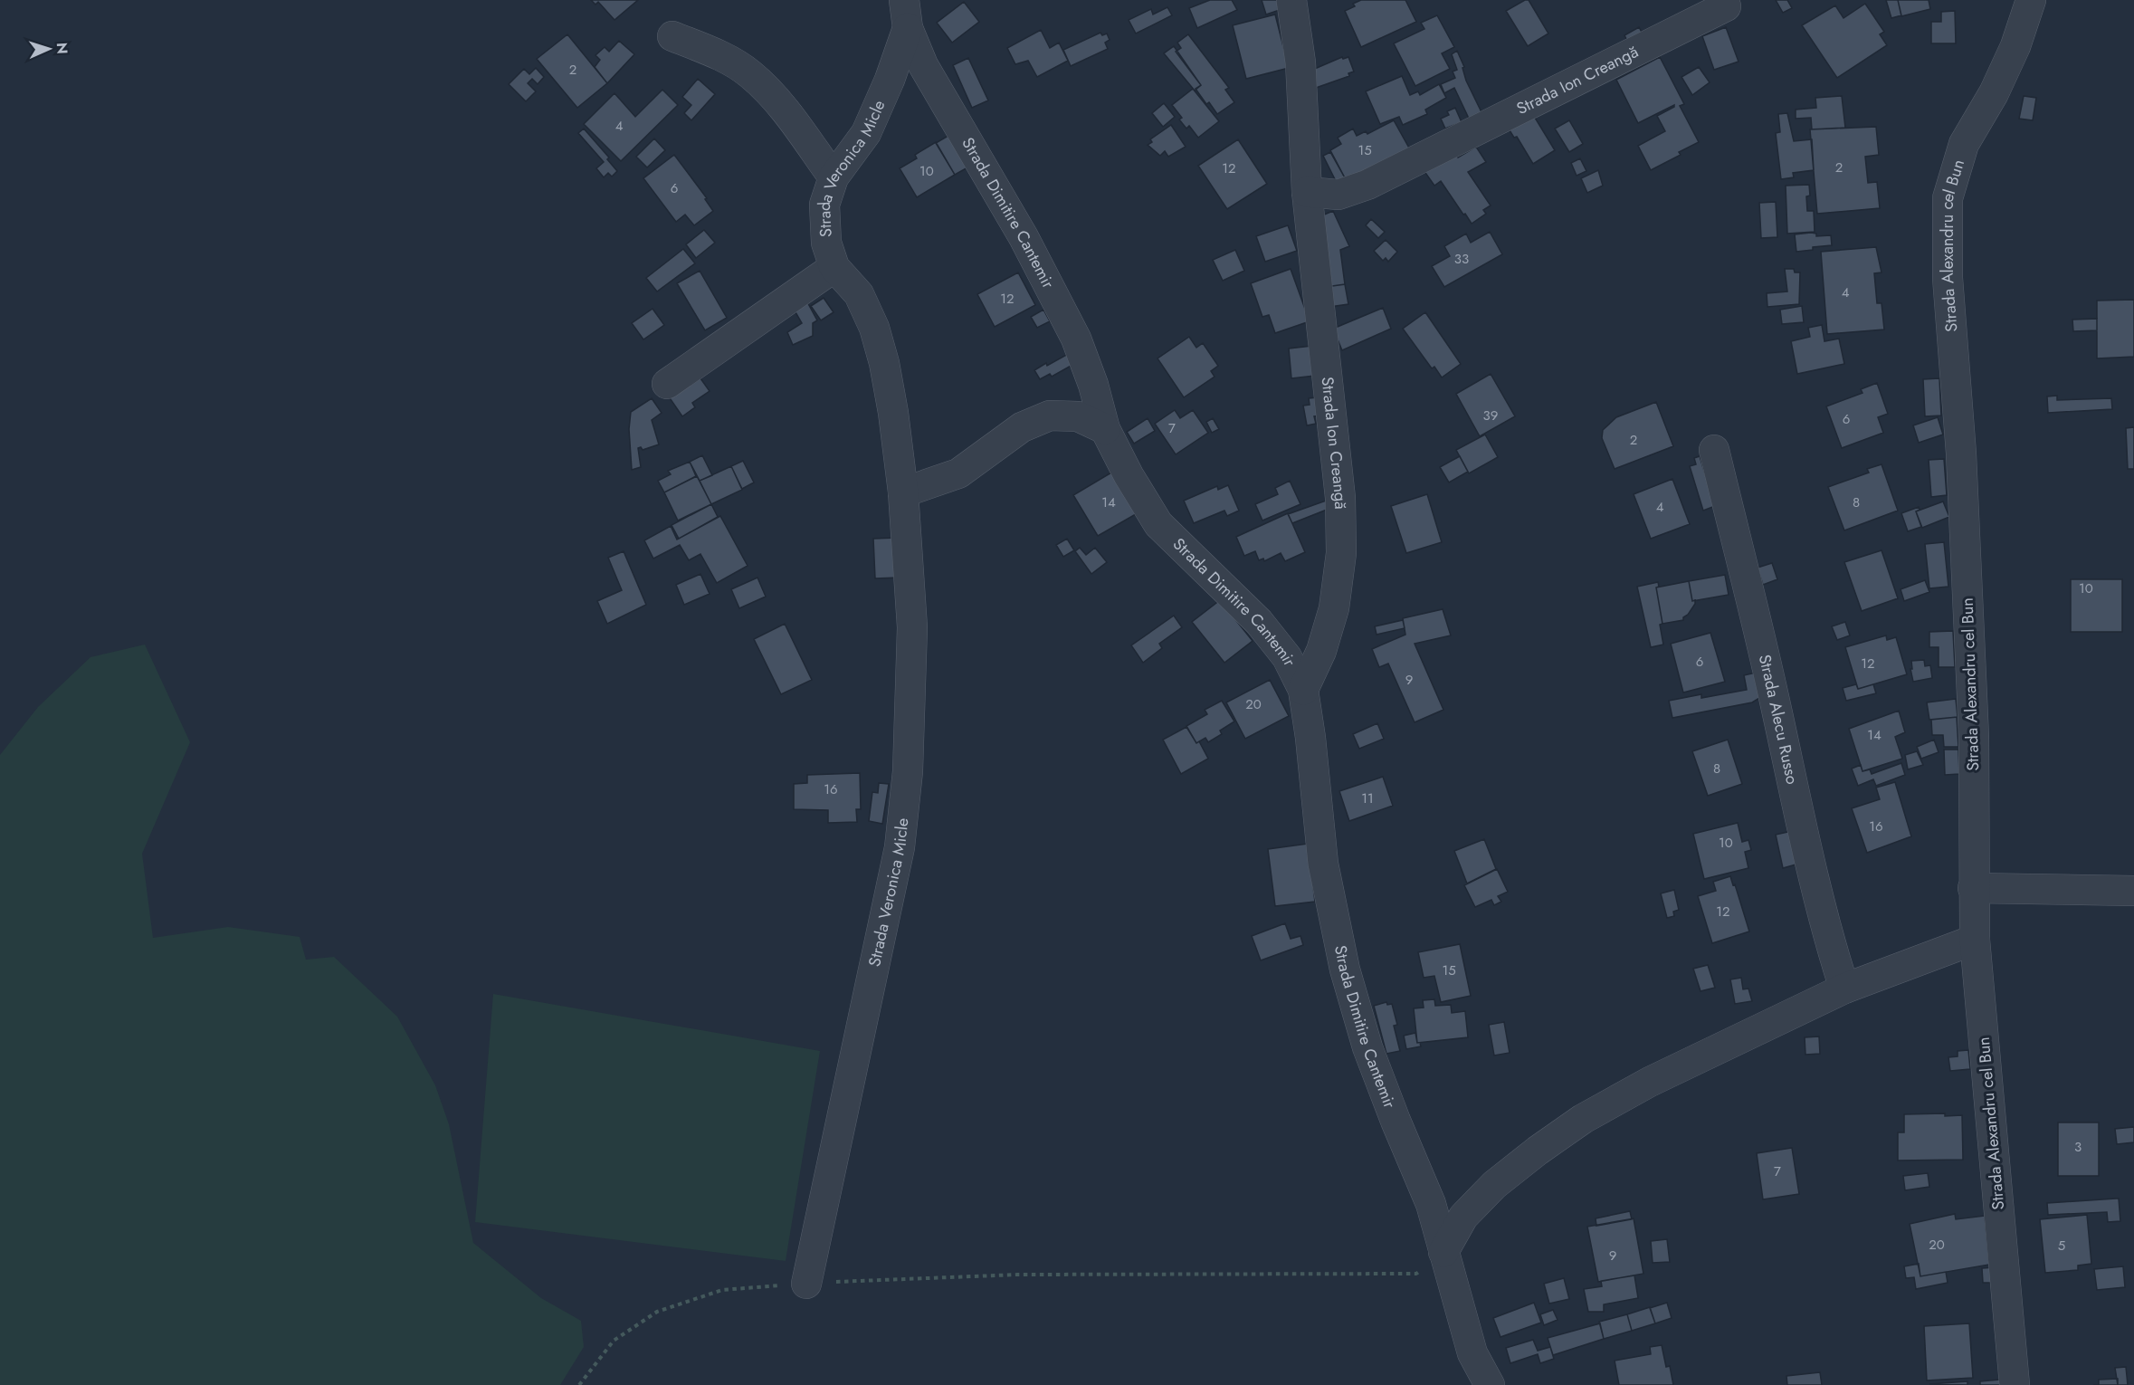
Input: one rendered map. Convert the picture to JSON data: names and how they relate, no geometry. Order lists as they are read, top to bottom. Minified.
{"streets":{"street":["Strada Ion Creangă","Strada Veronica Micle","Strada Dimitire Cantemir","Strada Alexandru cel Bun","Strada Alecu Russo"]},"crossings":[["Strada Ion Creangă","Strada Dimitire Cantemir"],["Strada Veronica Micle","Strada Dimitire Cantemir"]],"house_numbers":["2","4","15","2","12","10","6","33","4","12","39","6","7","2","14","8","4","10","6","12","9","20","14","8","16","11","16","10","12","15","3","7","20","5","9"],"north":"right"}
